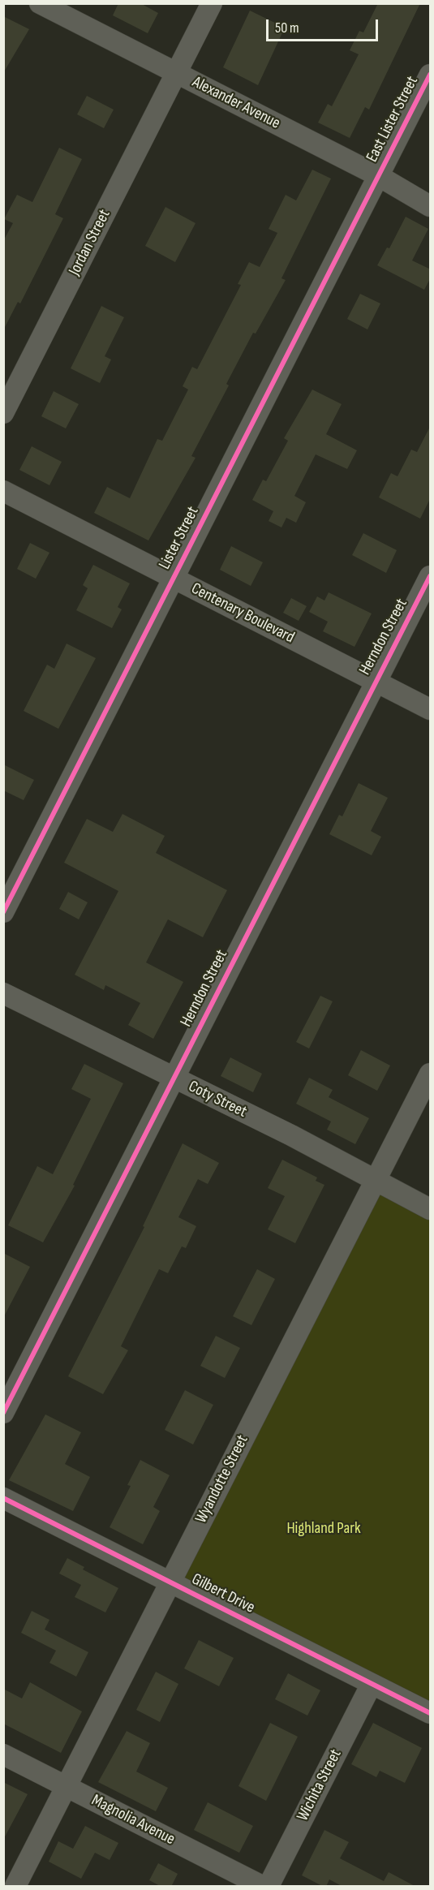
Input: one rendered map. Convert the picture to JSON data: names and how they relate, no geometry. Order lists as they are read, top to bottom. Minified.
{"streets":{"street":["Alexander Avenue","East Lister Street","Jordan Street","Lister Street","Centenary Boulevard","Herndon Street","Coty Street","Wyandotte Street","Gilbert Drive","Wichita Street","Magnolia Avenue"]},"crossings":[["Alexander Avenue","East Lister Street"],["Alexander Avenue","Jordan Street"],["Alexander Avenue","Lister Street"],["East Lister Street","Lister Street"],["Lister Street","Centenary Boulevard"],["Centenary Boulevard","Herndon Street"],["Herndon Street","Coty Street"],["Coty Street","Wyandotte Street"],["Wyandotte Street","Gilbert Drive"],["Wyandotte Street","Magnolia Avenue"],["Gilbert Drive","Wichita Street"]],"parks":["Highland Park"],"scale_bar":"50 m"}
